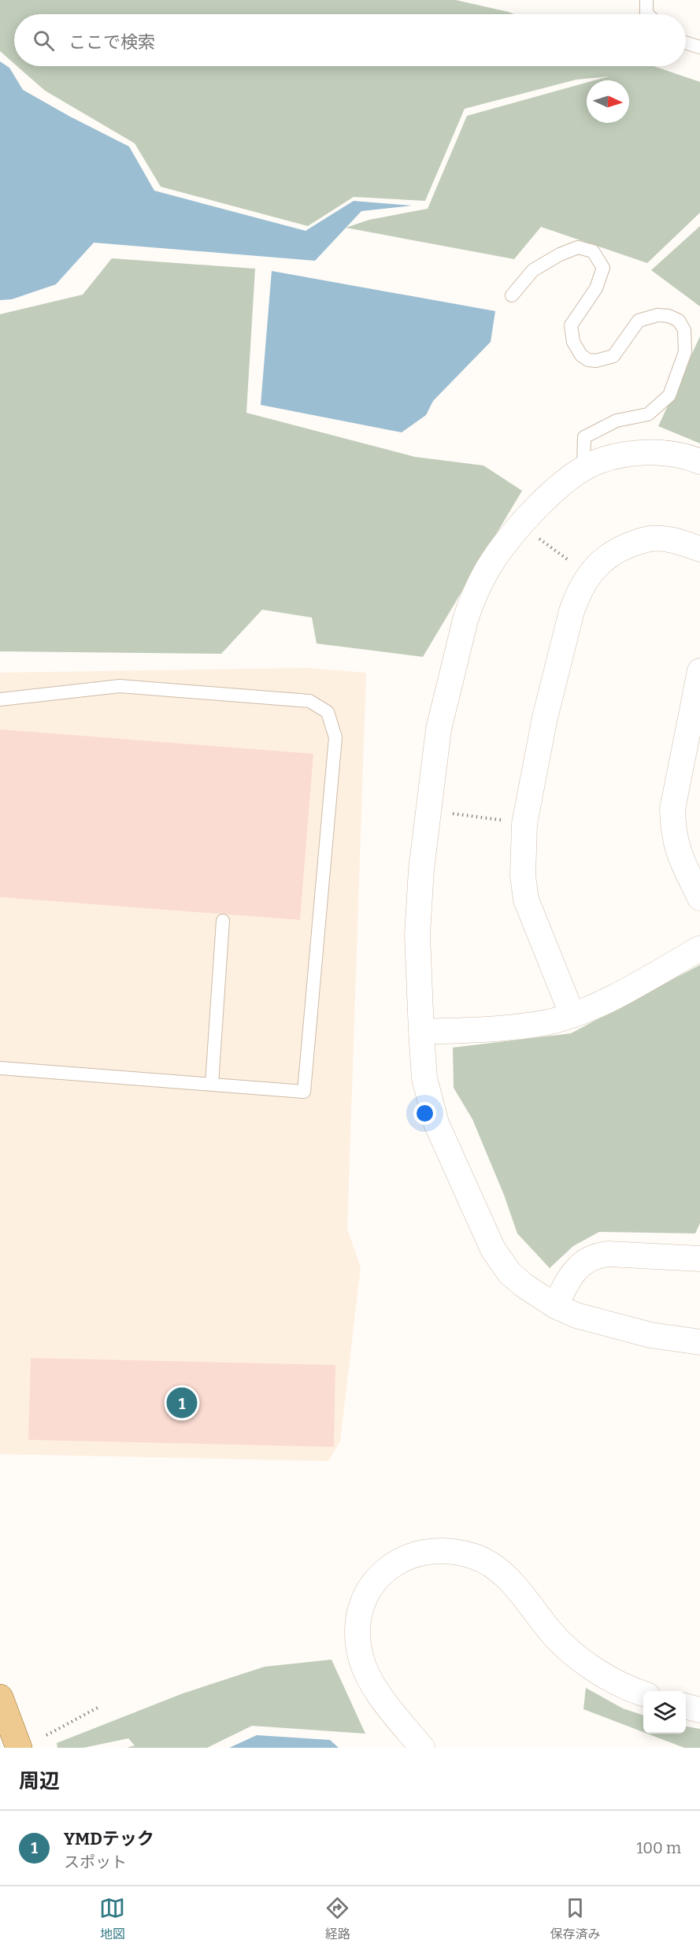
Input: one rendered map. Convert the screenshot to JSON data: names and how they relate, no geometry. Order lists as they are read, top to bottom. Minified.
{"north":"right","page":{"search":"ここで検索","pins":"1","heading":"周辺","list":[{"mark":"1","name":"YMDテック","note":"スポット","value":"100 m"}],"nav":["地図","経路","保存済み"]}}
